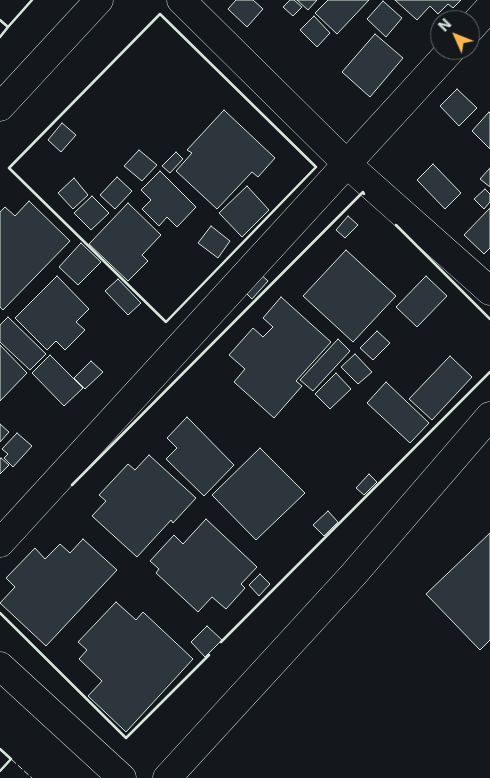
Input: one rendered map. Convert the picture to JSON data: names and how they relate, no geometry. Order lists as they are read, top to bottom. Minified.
{"north":"top left"}
